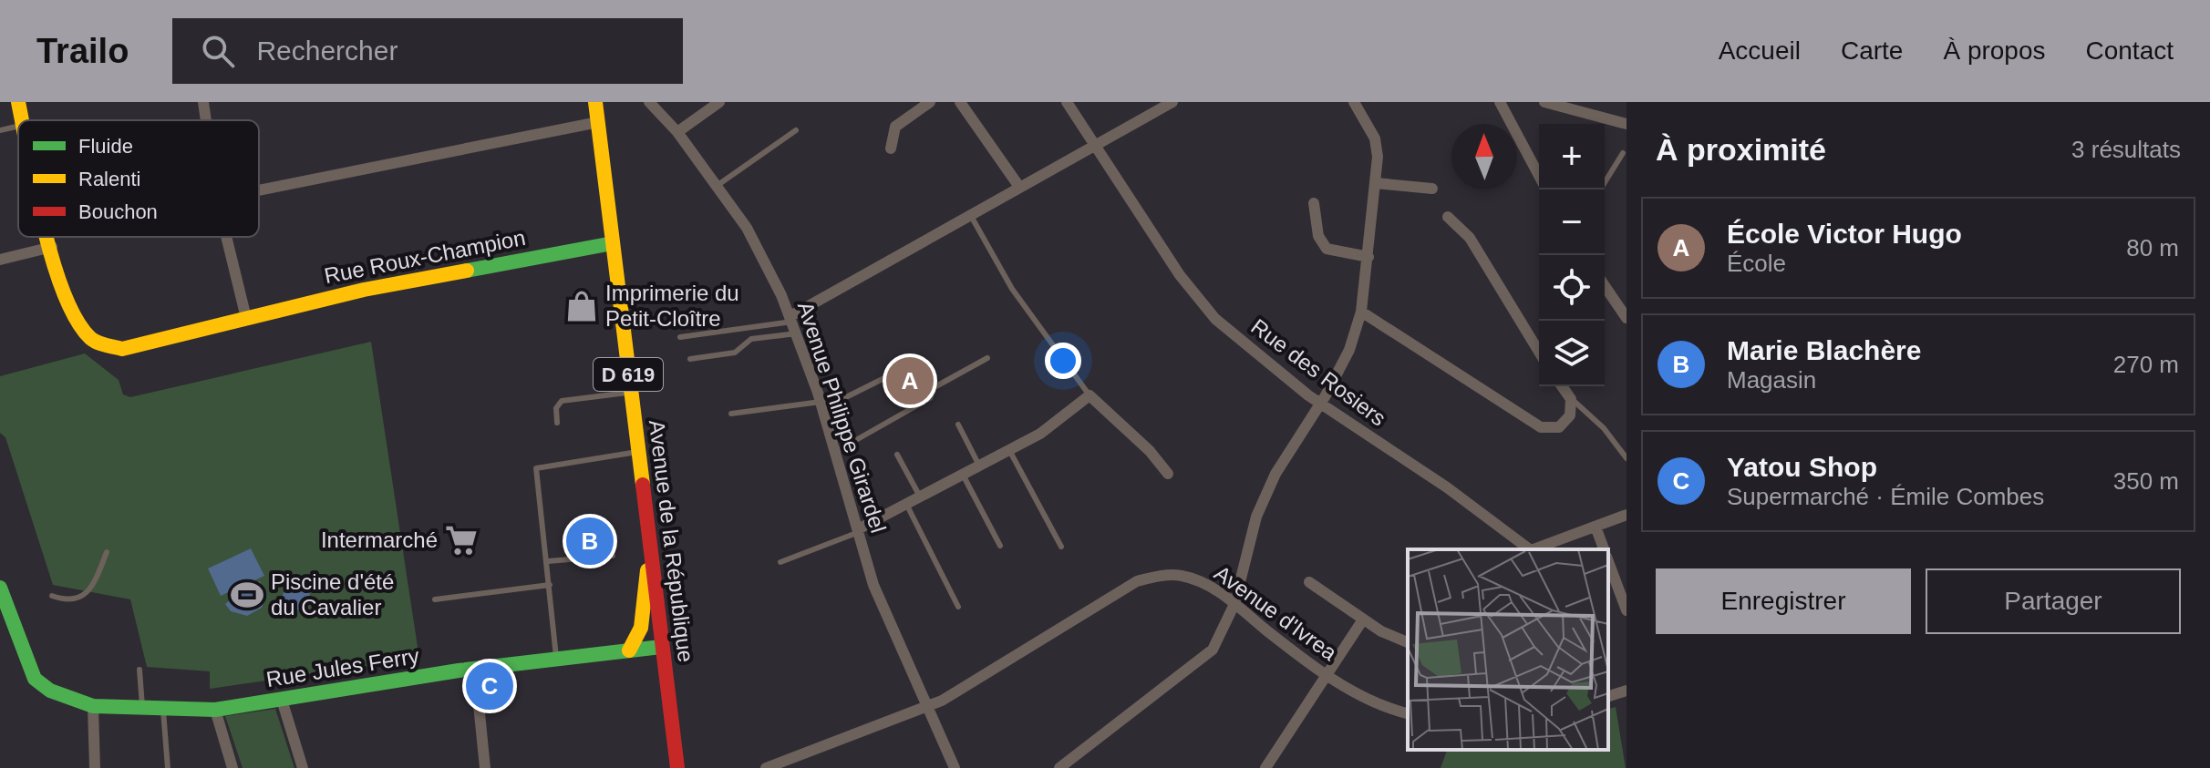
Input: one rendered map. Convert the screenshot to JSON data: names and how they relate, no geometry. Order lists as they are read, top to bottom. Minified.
{"streets":{"street":["Rue Roux-Champion","Rue des Rosiers","D 619","Avenue Philippe Girardel","Avenue de la République","Avenue d'Ivrea","Rue Jules Ferry"]},"crossings":[["Rue Roux-Champion","Avenue de la République"],["Avenue Philippe Girardel","Avenue d'Ivrea"],["Avenue de la République","Rue Jules Ferry"]],"places":{"shop":["Imprimerie du Petit-Cloître"],"supermarket":["Intermarché"],"sports":["Piscine d'été du Cavalier"]},"legend":["Fluide","Ralenti","Bouchon"],"north":"top","page":{"header":"Trailo","search":"Rechercher","nav":["Accueil","Carte","À propos","Contact"],"heading":["À proximité","3 résultats"],"map_buttons":["+","−"],"list":[{"mark":"A","name":"École Victor Hugo","note":"École","value":"80 m"},{"mark":"B","name":"Marie Blachère","note":"Magasin","value":"270 m"},{"mark":"C","name":"Yatou Shop","note":"Supermarché · Émile Combes","value":"350 m"}],"pins":["A","B","C"],"buttons":["Enregistrer","Partager"]}}
